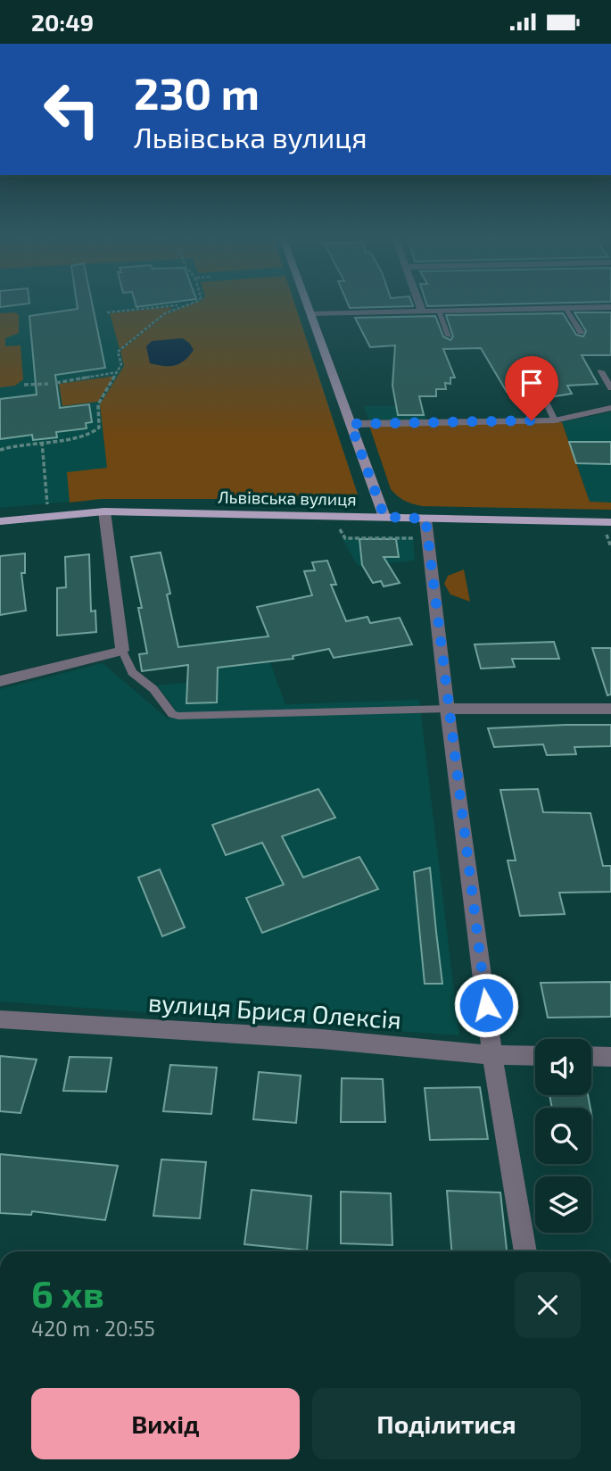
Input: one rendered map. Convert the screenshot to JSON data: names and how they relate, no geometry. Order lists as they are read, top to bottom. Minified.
{"streets":{"main road":["Львівська вулиця"],"street":["вулиця Брися Олексія"]},"page":{"status":"20:49","turn":["230 m","Львівська вулиця"],"heading":["6 хв","420 m · 20:55"],"buttons":["Вихід","Поділитися"]}}
